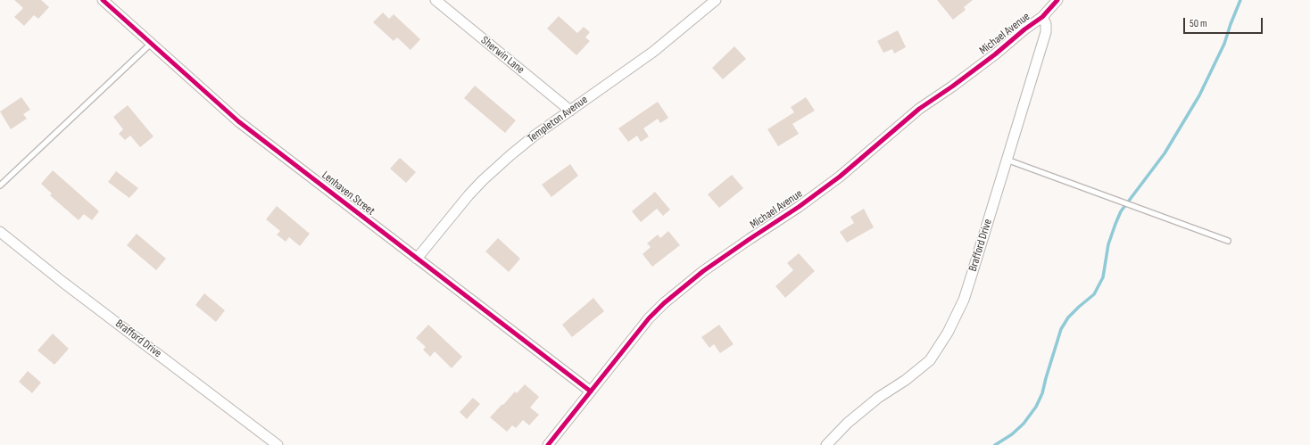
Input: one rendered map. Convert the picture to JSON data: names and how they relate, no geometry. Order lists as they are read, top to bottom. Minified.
{"streets":{"street":["Michael Avenue","Sherwin Lane","Templeton Avenue","Lenhaven Street","Brafford Drive"]},"crossings":[["Michael Avenue","Lenhaven Street"],["Michael Avenue","Brafford Drive"],["Sherwin Lane","Templeton Avenue"],["Templeton Avenue","Lenhaven Street"]],"scale_bar":"50 m"}
